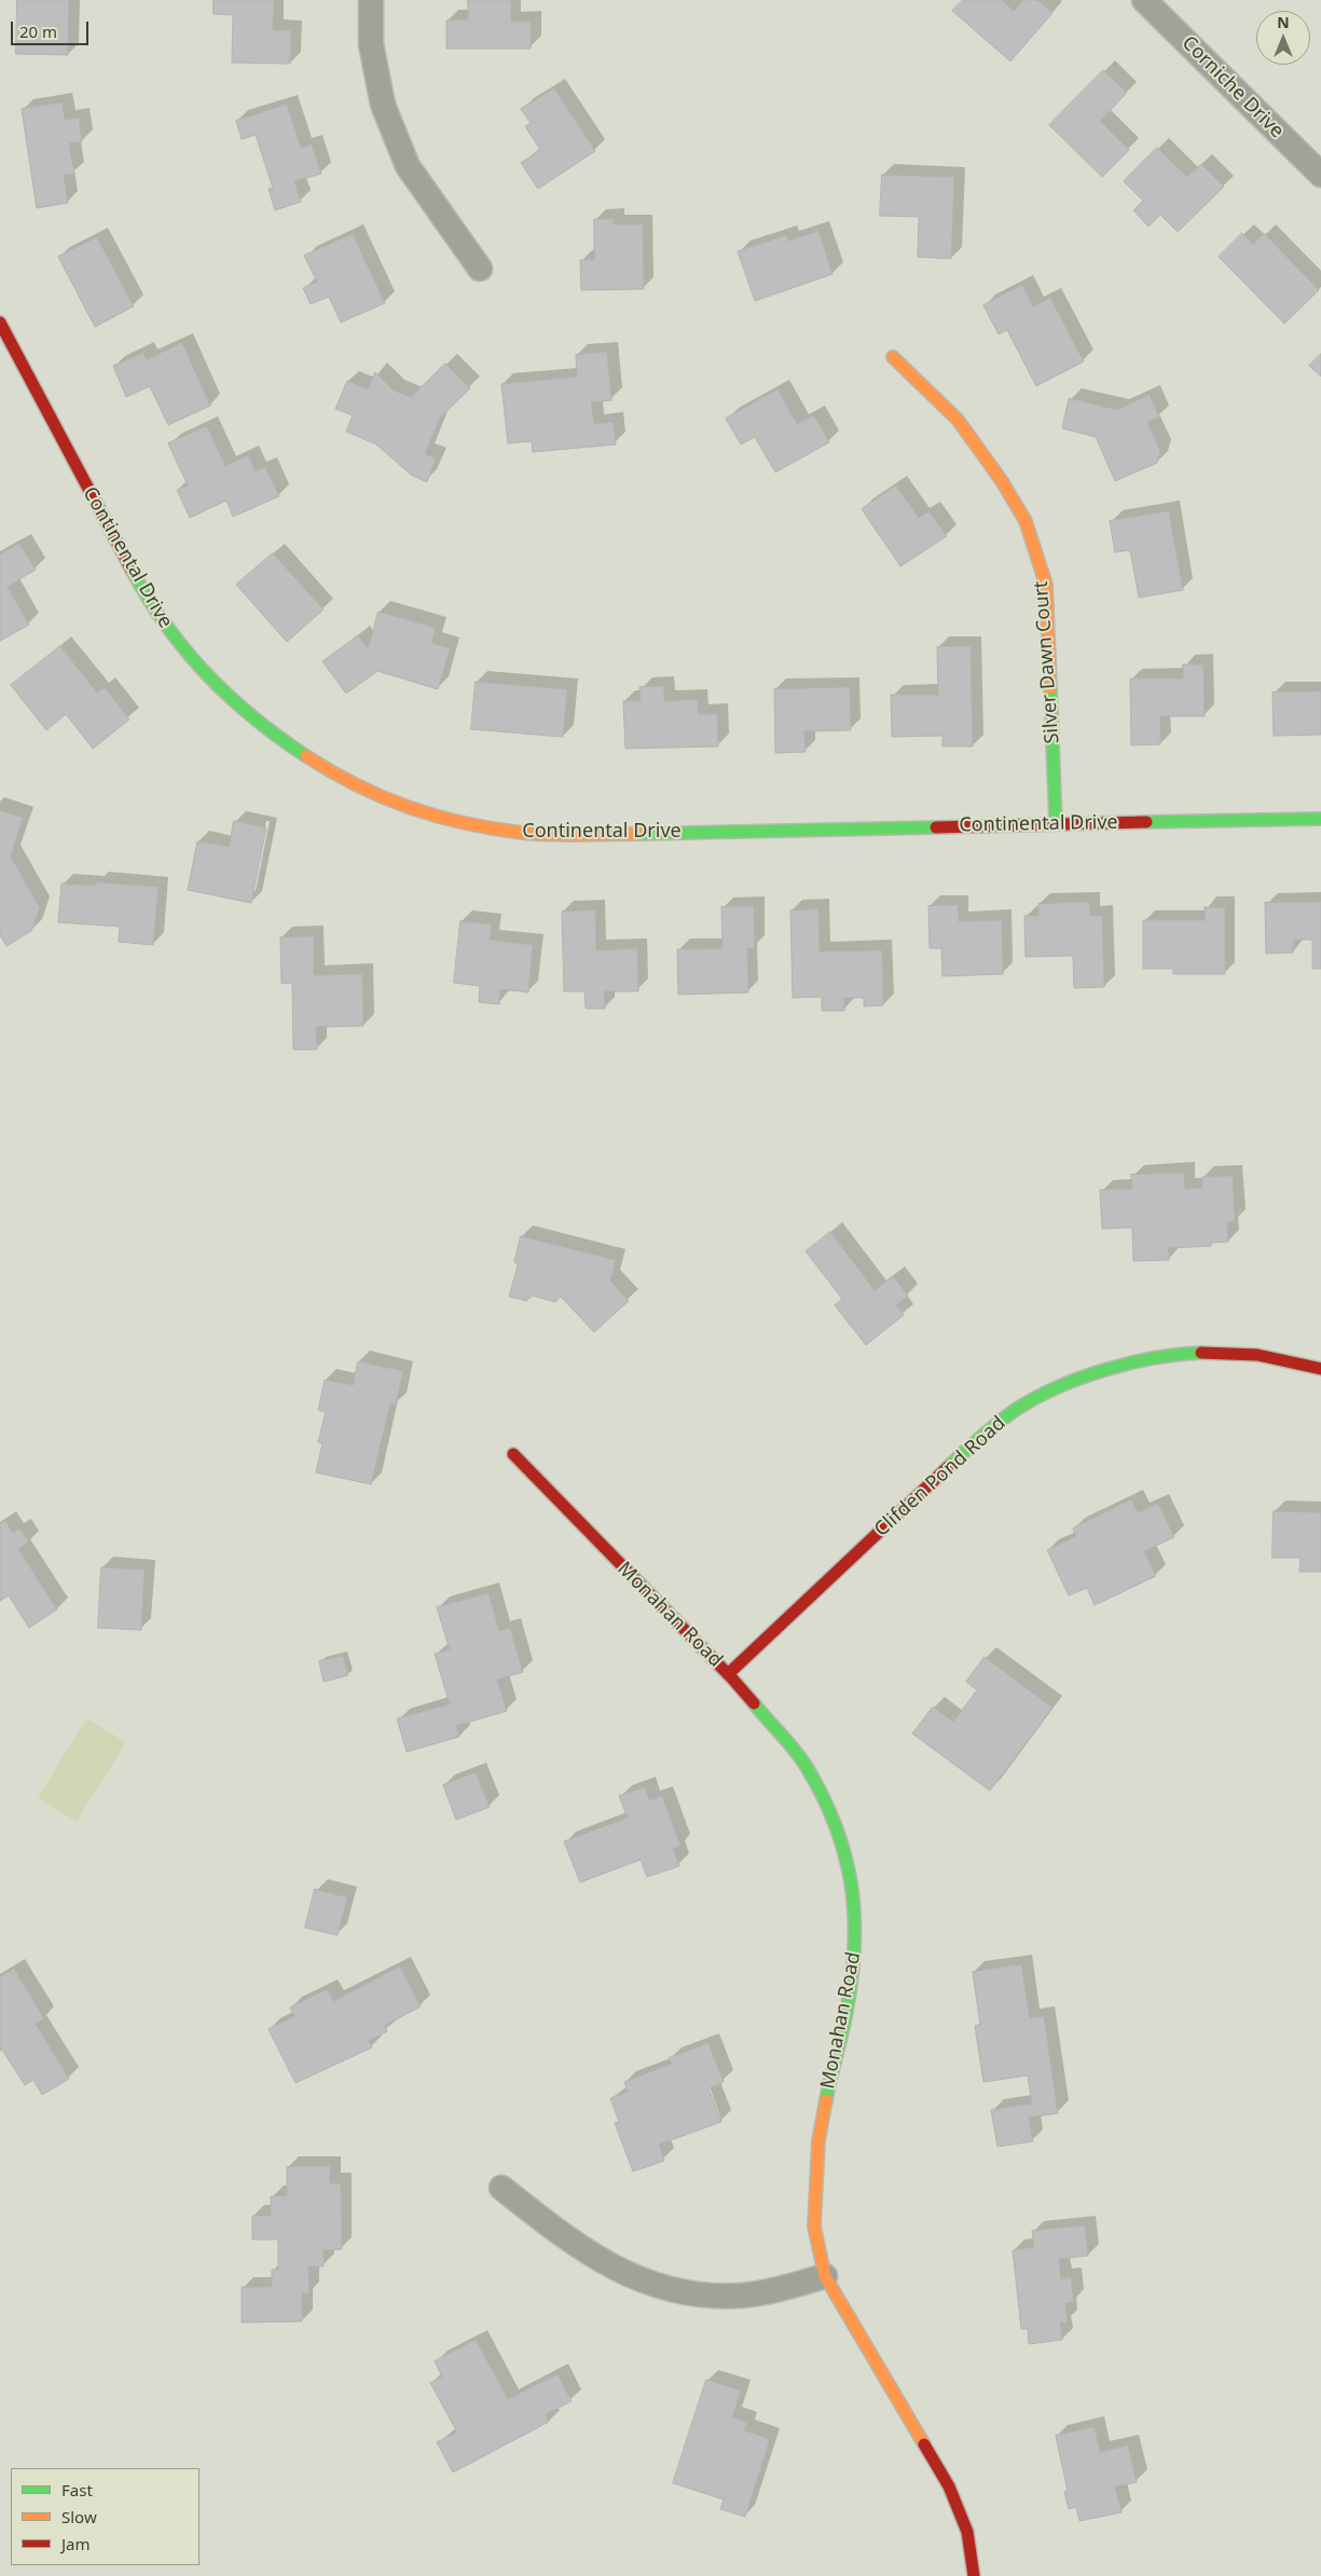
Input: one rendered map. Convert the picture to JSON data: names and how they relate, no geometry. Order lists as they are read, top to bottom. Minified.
{"streets":{"street":["Corniche Drive","Continental Drive","Silver Dawn Court","Clifden Pond Road","Monahan Road"]},"crossings":[["Continental Drive","Silver Dawn Court"],["Clifden Pond Road","Monahan Road"]],"legend":["Fast","Slow","Jam"],"scale_bar":"20 m","north":"top"}
